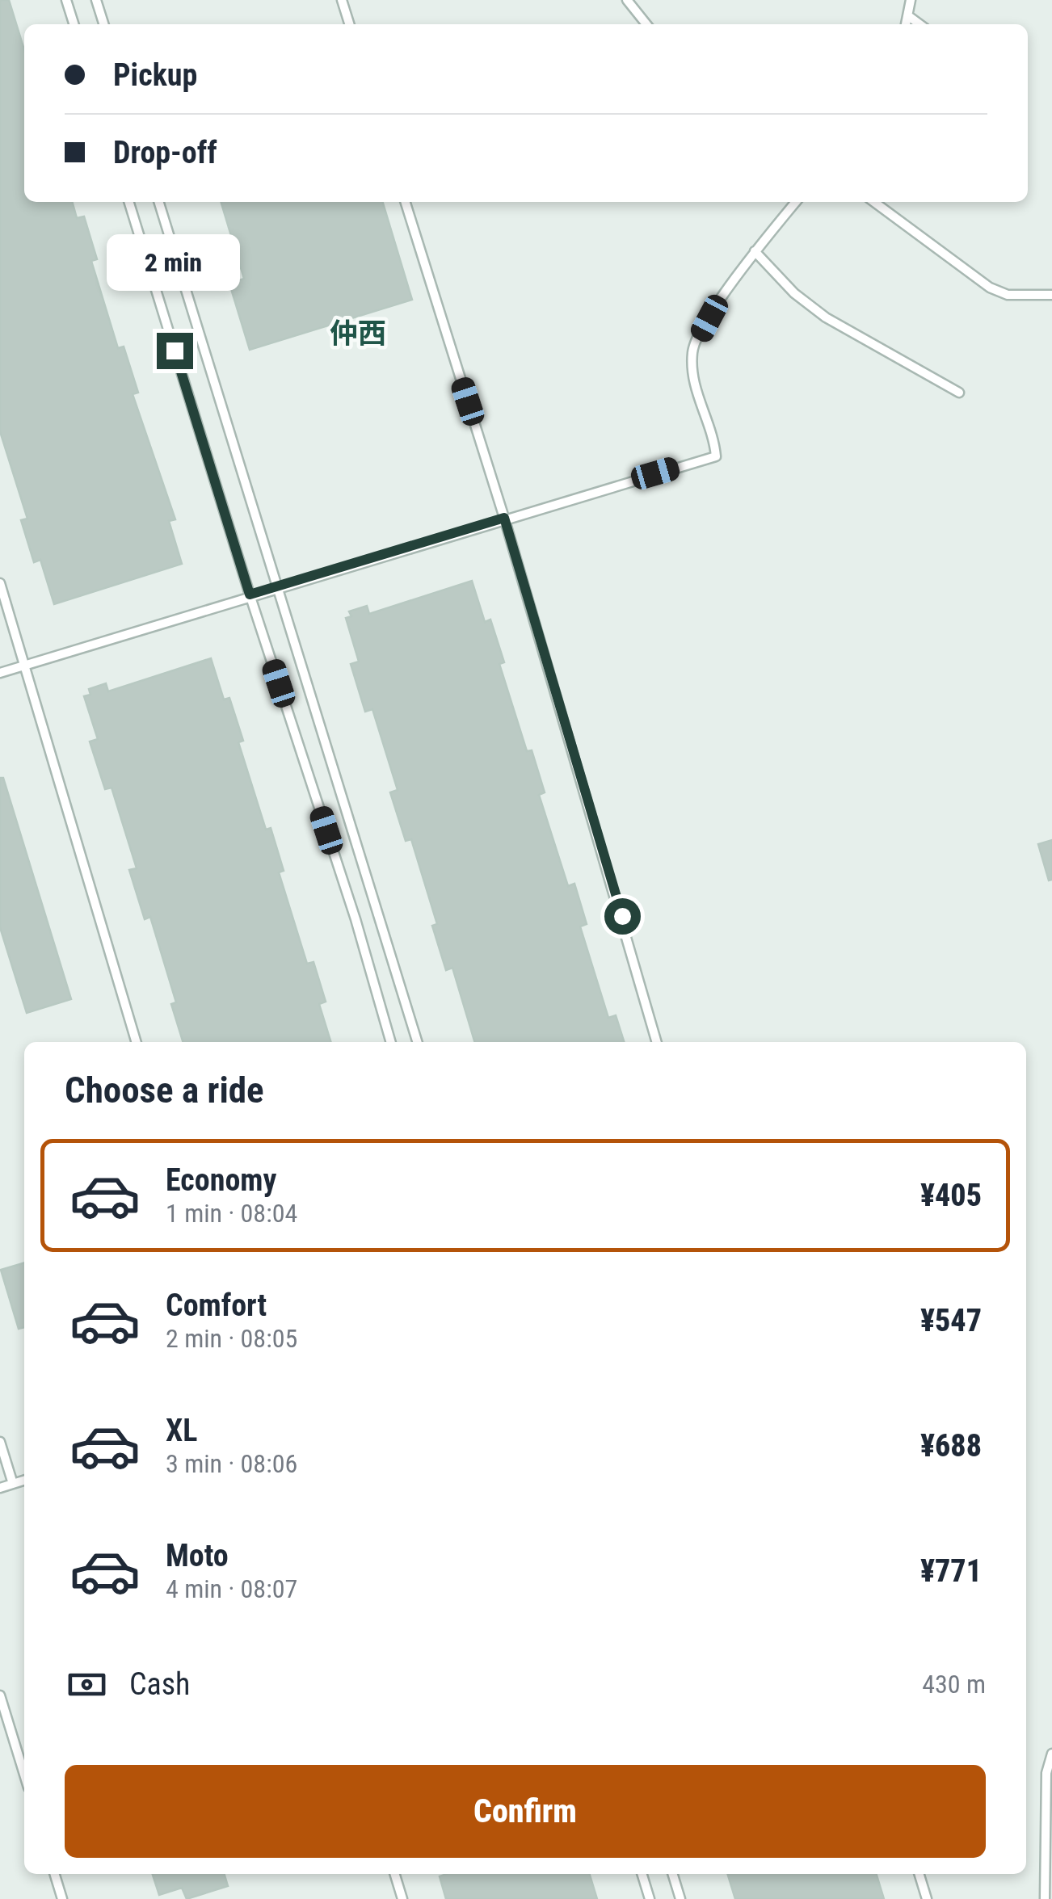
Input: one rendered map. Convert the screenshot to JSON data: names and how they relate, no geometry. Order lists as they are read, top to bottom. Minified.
{"districts":["仲西"],"page":{"banner":["Pickup","Drop-off"],"bubble":"2 min","heading":"Choose a ride","list":[{"name":"Economy","note":"1 min · 08:04","value":"¥405"},{"name":"Comfort","note":"2 min · 08:05","value":"¥547"},{"name":"XL","note":"3 min · 08:06","value":"¥688"},{"name":"Moto","note":"4 min · 08:07","value":"¥771"}],"pay":["Cash","430 m"],"buttons":"Confirm"}}
